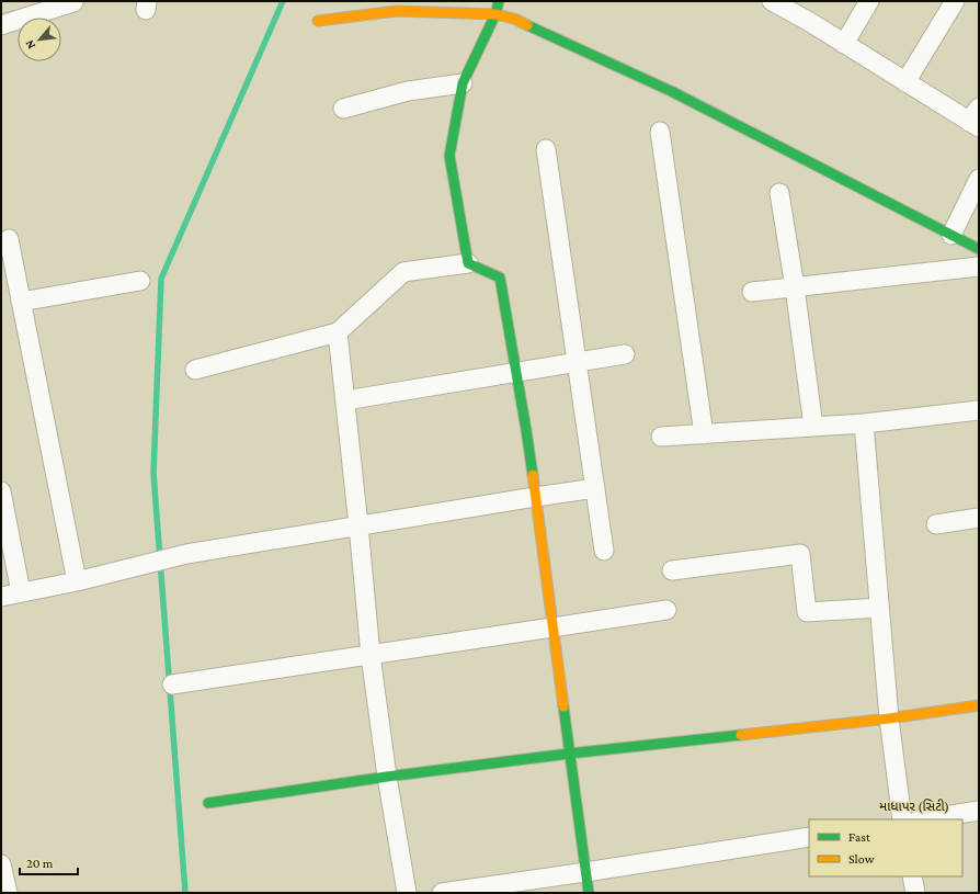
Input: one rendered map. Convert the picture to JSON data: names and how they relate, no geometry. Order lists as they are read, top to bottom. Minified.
{"districts":["માધાપર (સિટી)"],"legend":["Fast","Slow"],"scale_bar":"20 m","north":"bottom left"}
